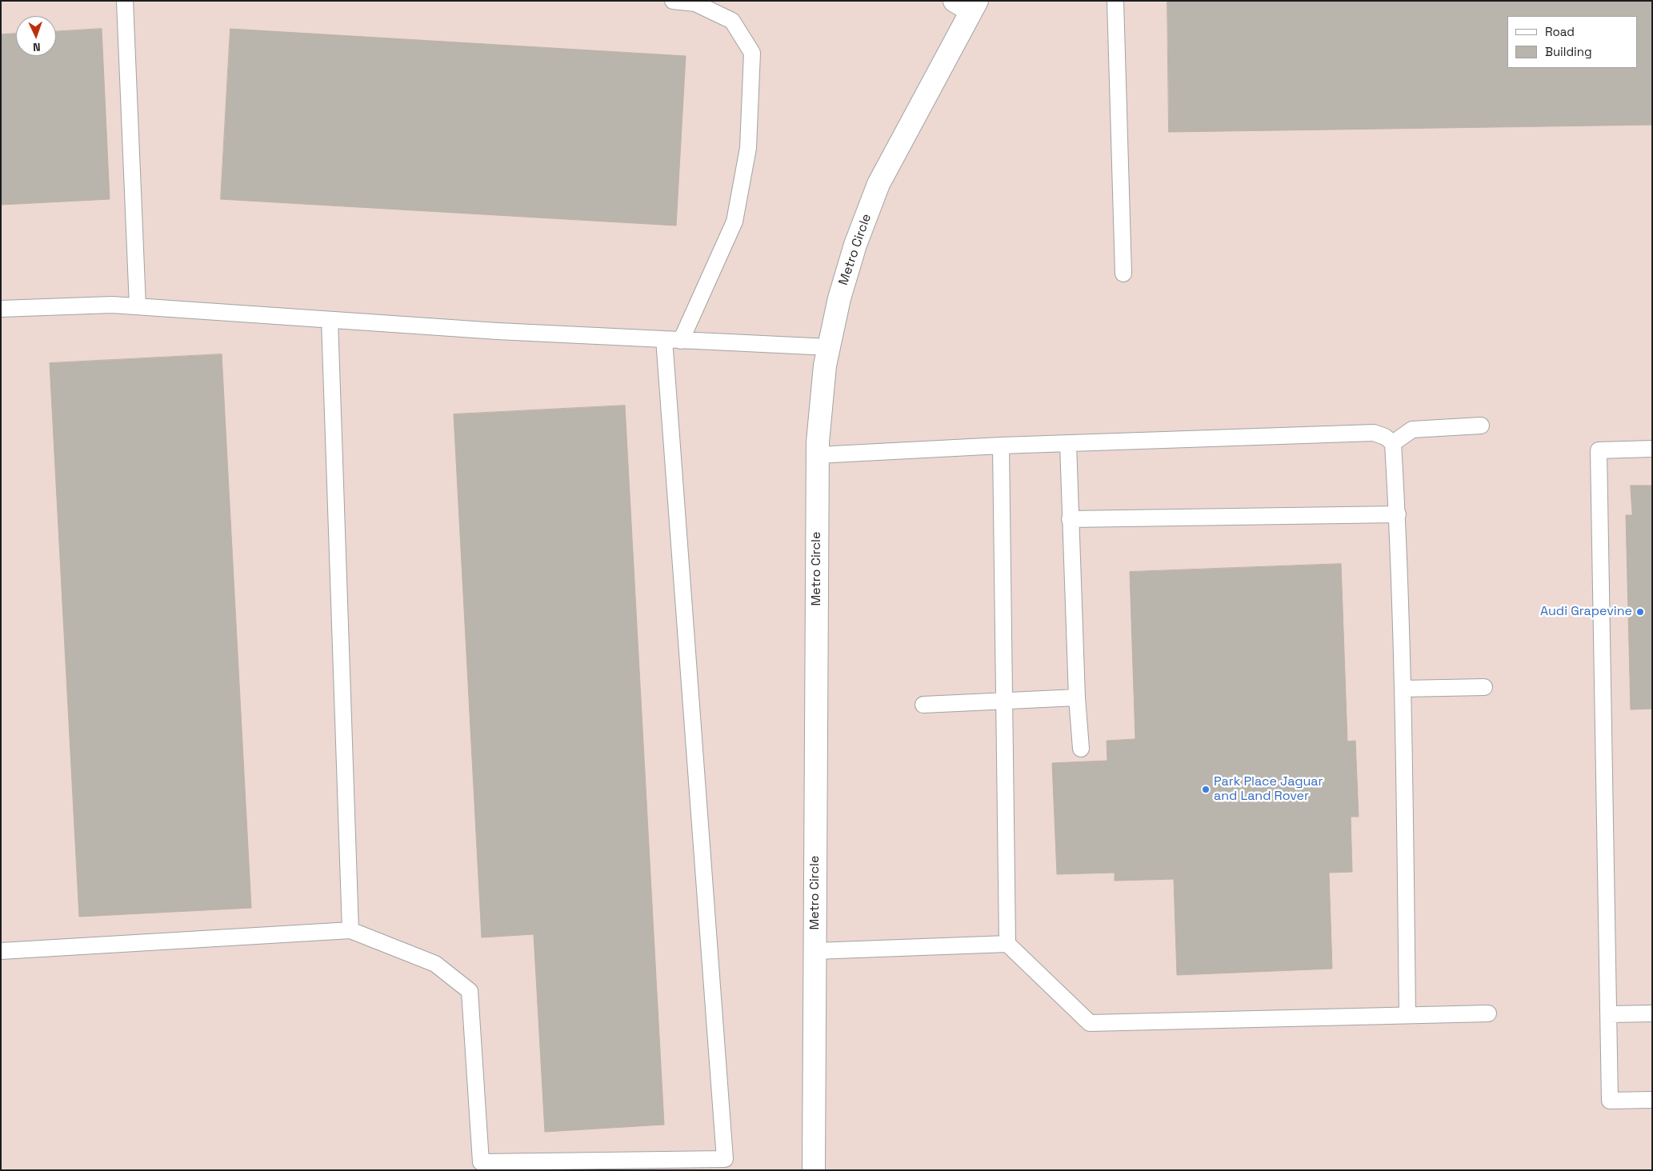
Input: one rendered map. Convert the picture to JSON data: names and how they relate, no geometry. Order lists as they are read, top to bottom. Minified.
{"streets":{"street":["Metro Circle"]},"places":["Audi Grapevine","Park Place Jaguar and Land Rover"],"legend":["Road","Building"],"north":"bottom"}
